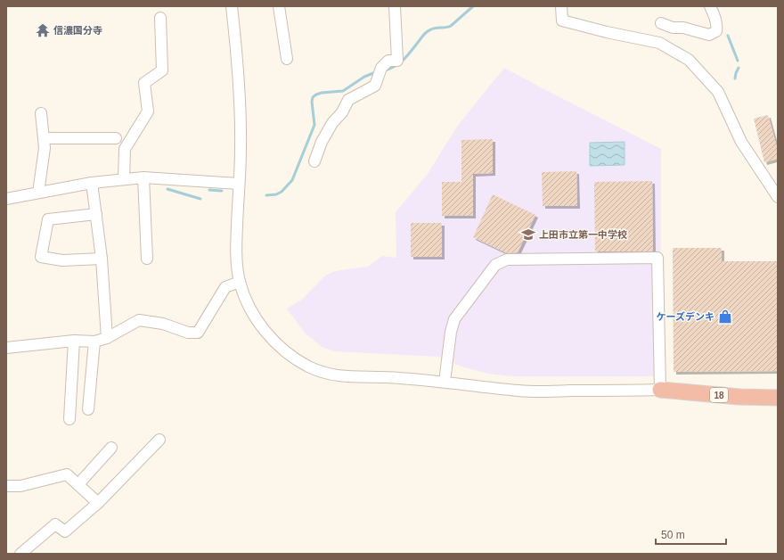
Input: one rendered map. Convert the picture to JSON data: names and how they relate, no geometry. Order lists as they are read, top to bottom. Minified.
{"streets":{"highway":["18"]},"places":{"temple":["信濃国分寺"],"school or university":["上田市立第一中学校"],"shop":["ケーズデンキ"]},"scale_bar":"50 m"}
